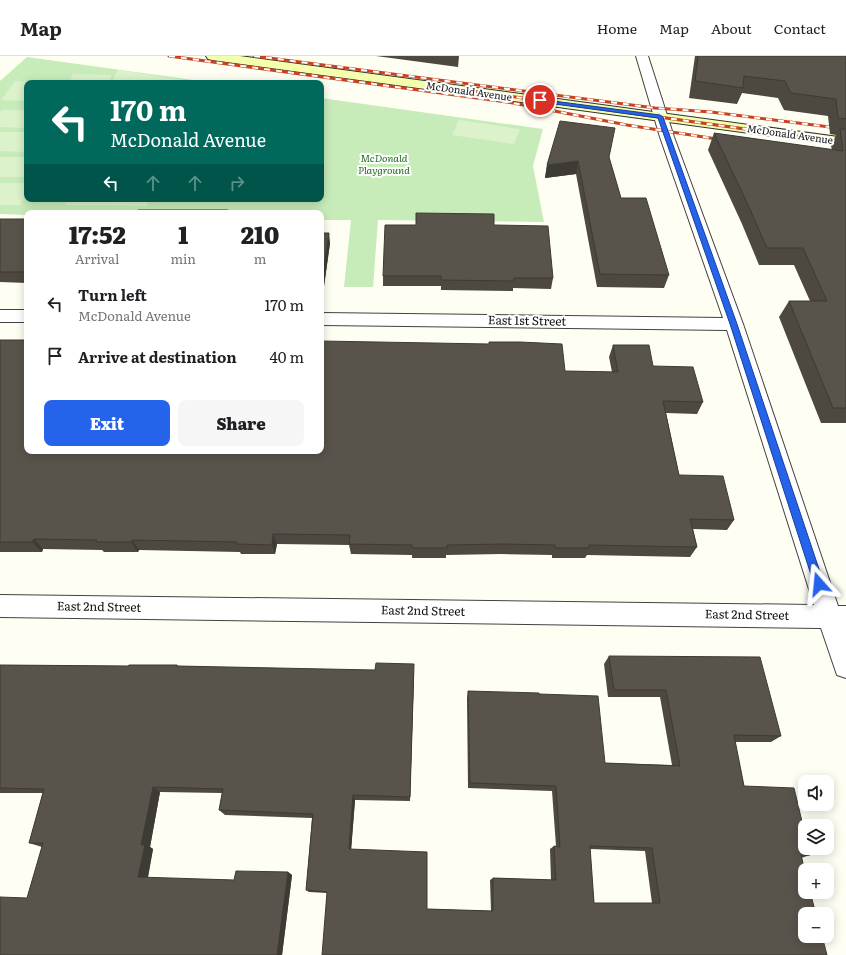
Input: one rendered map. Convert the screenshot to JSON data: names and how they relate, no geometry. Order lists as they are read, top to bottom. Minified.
{"streets":{"main road":["McDonald Avenue"],"street":["East 1st Street","East 2nd Street"]},"parks":["McDonald Playground"],"page":{"header":"Map","nav":["Home","Map","About","Contact"],"turn":["170 m","McDonald Avenue"],"eta":["17:52","Arrival","1","min","210","m"],"list":[{"name":"Turn left","note":"McDonald Avenue","value":"170 m"},{"name":"Arrive at destination","value":"40 m"}],"buttons":["Exit","Share"],"map_buttons":["+","−"]}}
